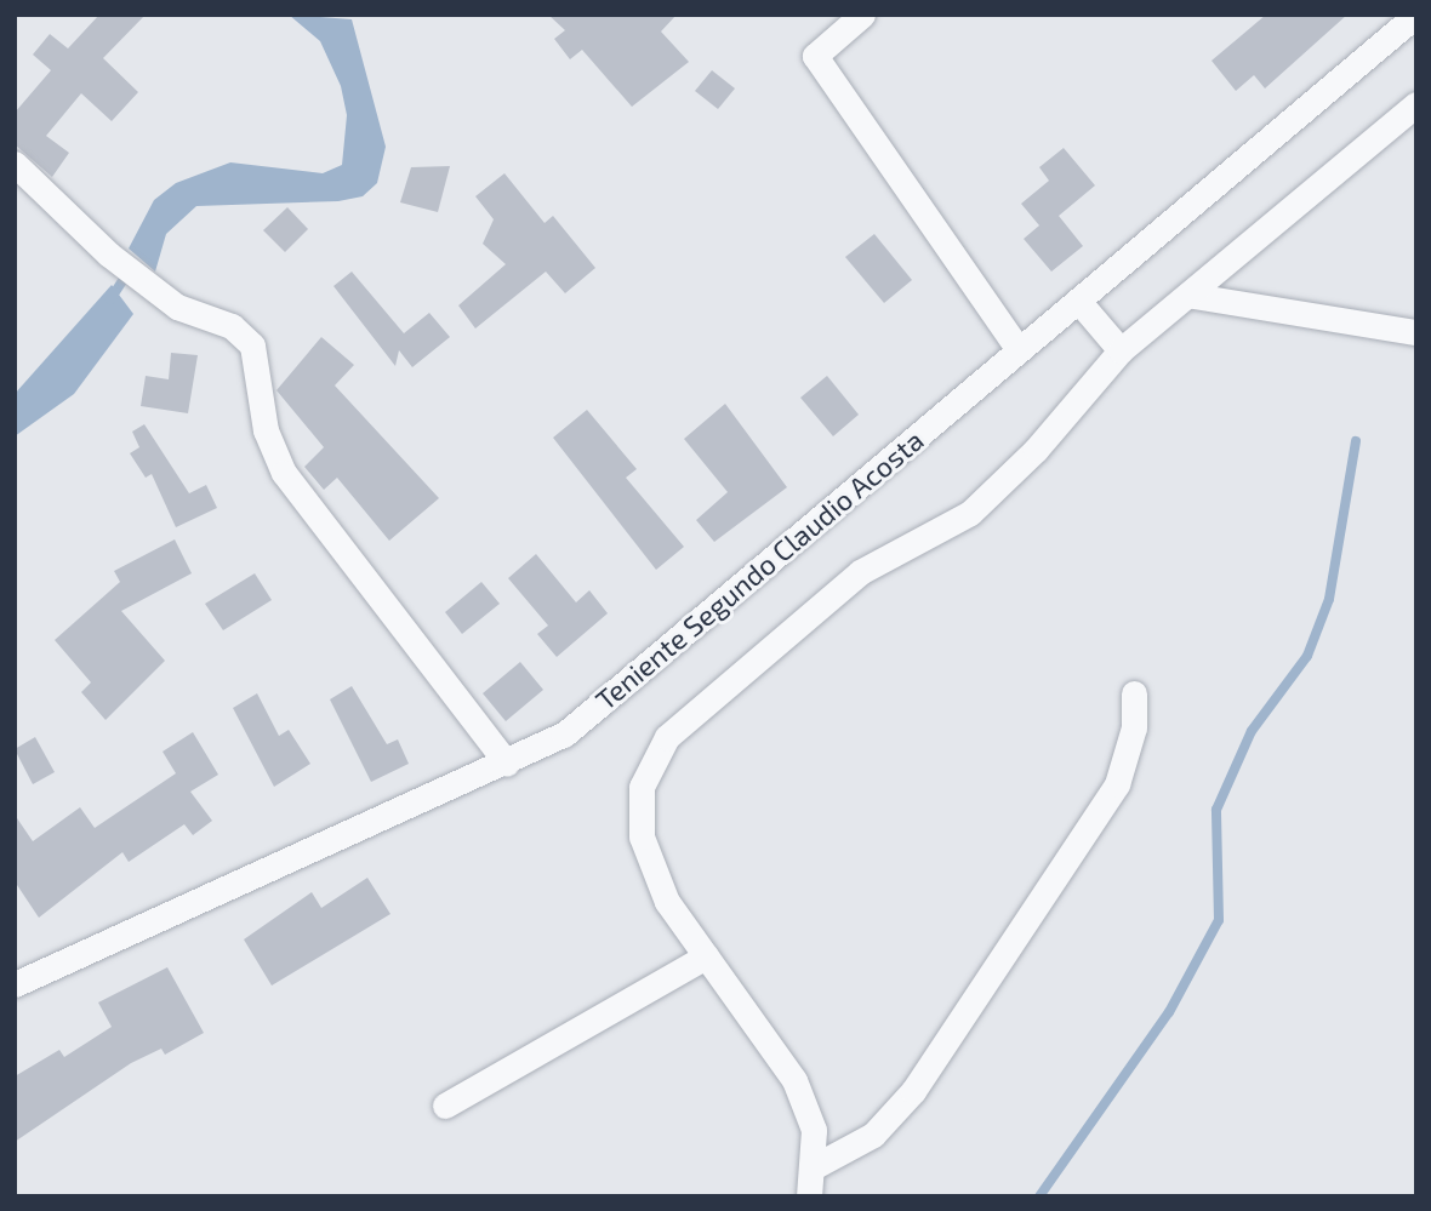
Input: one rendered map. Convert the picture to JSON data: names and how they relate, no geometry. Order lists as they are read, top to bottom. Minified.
{"streets":{"street":["Teniente Segundo Claudio Acosta"]}}
